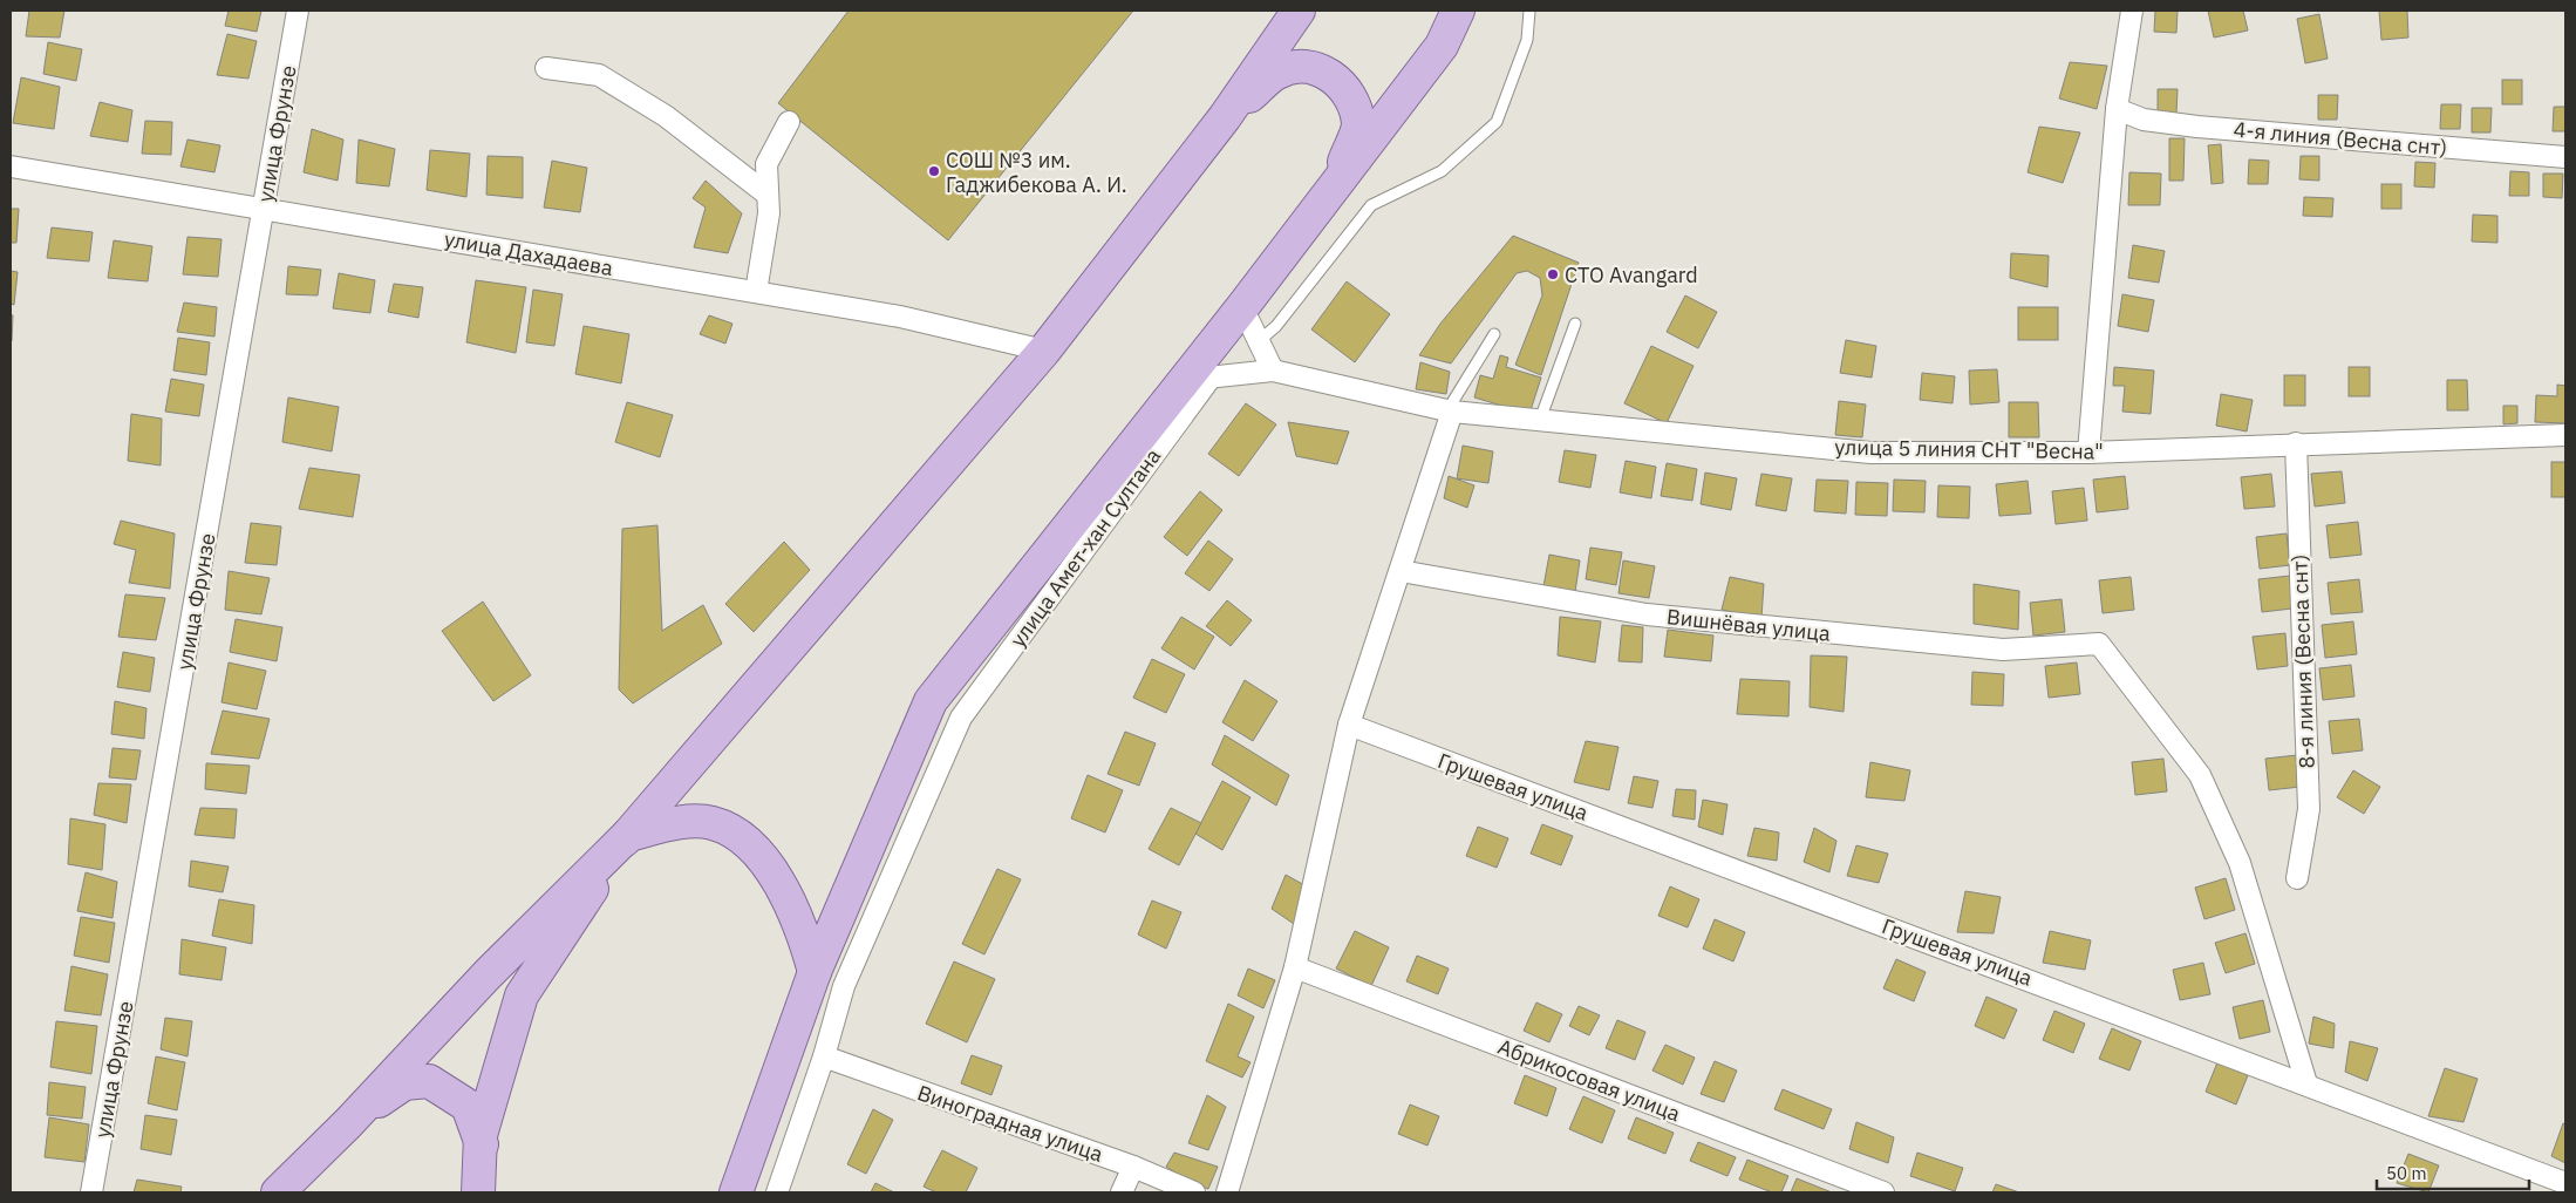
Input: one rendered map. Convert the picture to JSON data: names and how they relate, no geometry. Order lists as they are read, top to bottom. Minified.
{"streets":{"street":["улица Фрунзе","4-я линия (Весна снт)","улица Дахадаева","улица 5 линия СНТ \"Весна\"","улица Амет-хан Султана","Вишнёвая улица","8-я линия (Весна снт)","Грушевая улица","Абрикосовая улица","Виноградная улица"]},"crossings":[["улица Фрунзе","улица Дахадаева"],["улица 5 линия СНТ \"Весна\"","улица Амет-хан Султана"],["улица 5 линия СНТ \"Весна\"","8-я линия (Весна снт)"],["улица Амет-хан Султана","Виноградная улица"],["Вишнёвая улица","Грушевая улица"]],"places":["СОШ №3 им. Гаджибекова А. И.","СТО Avangard"],"scale_bar":"50 m"}
